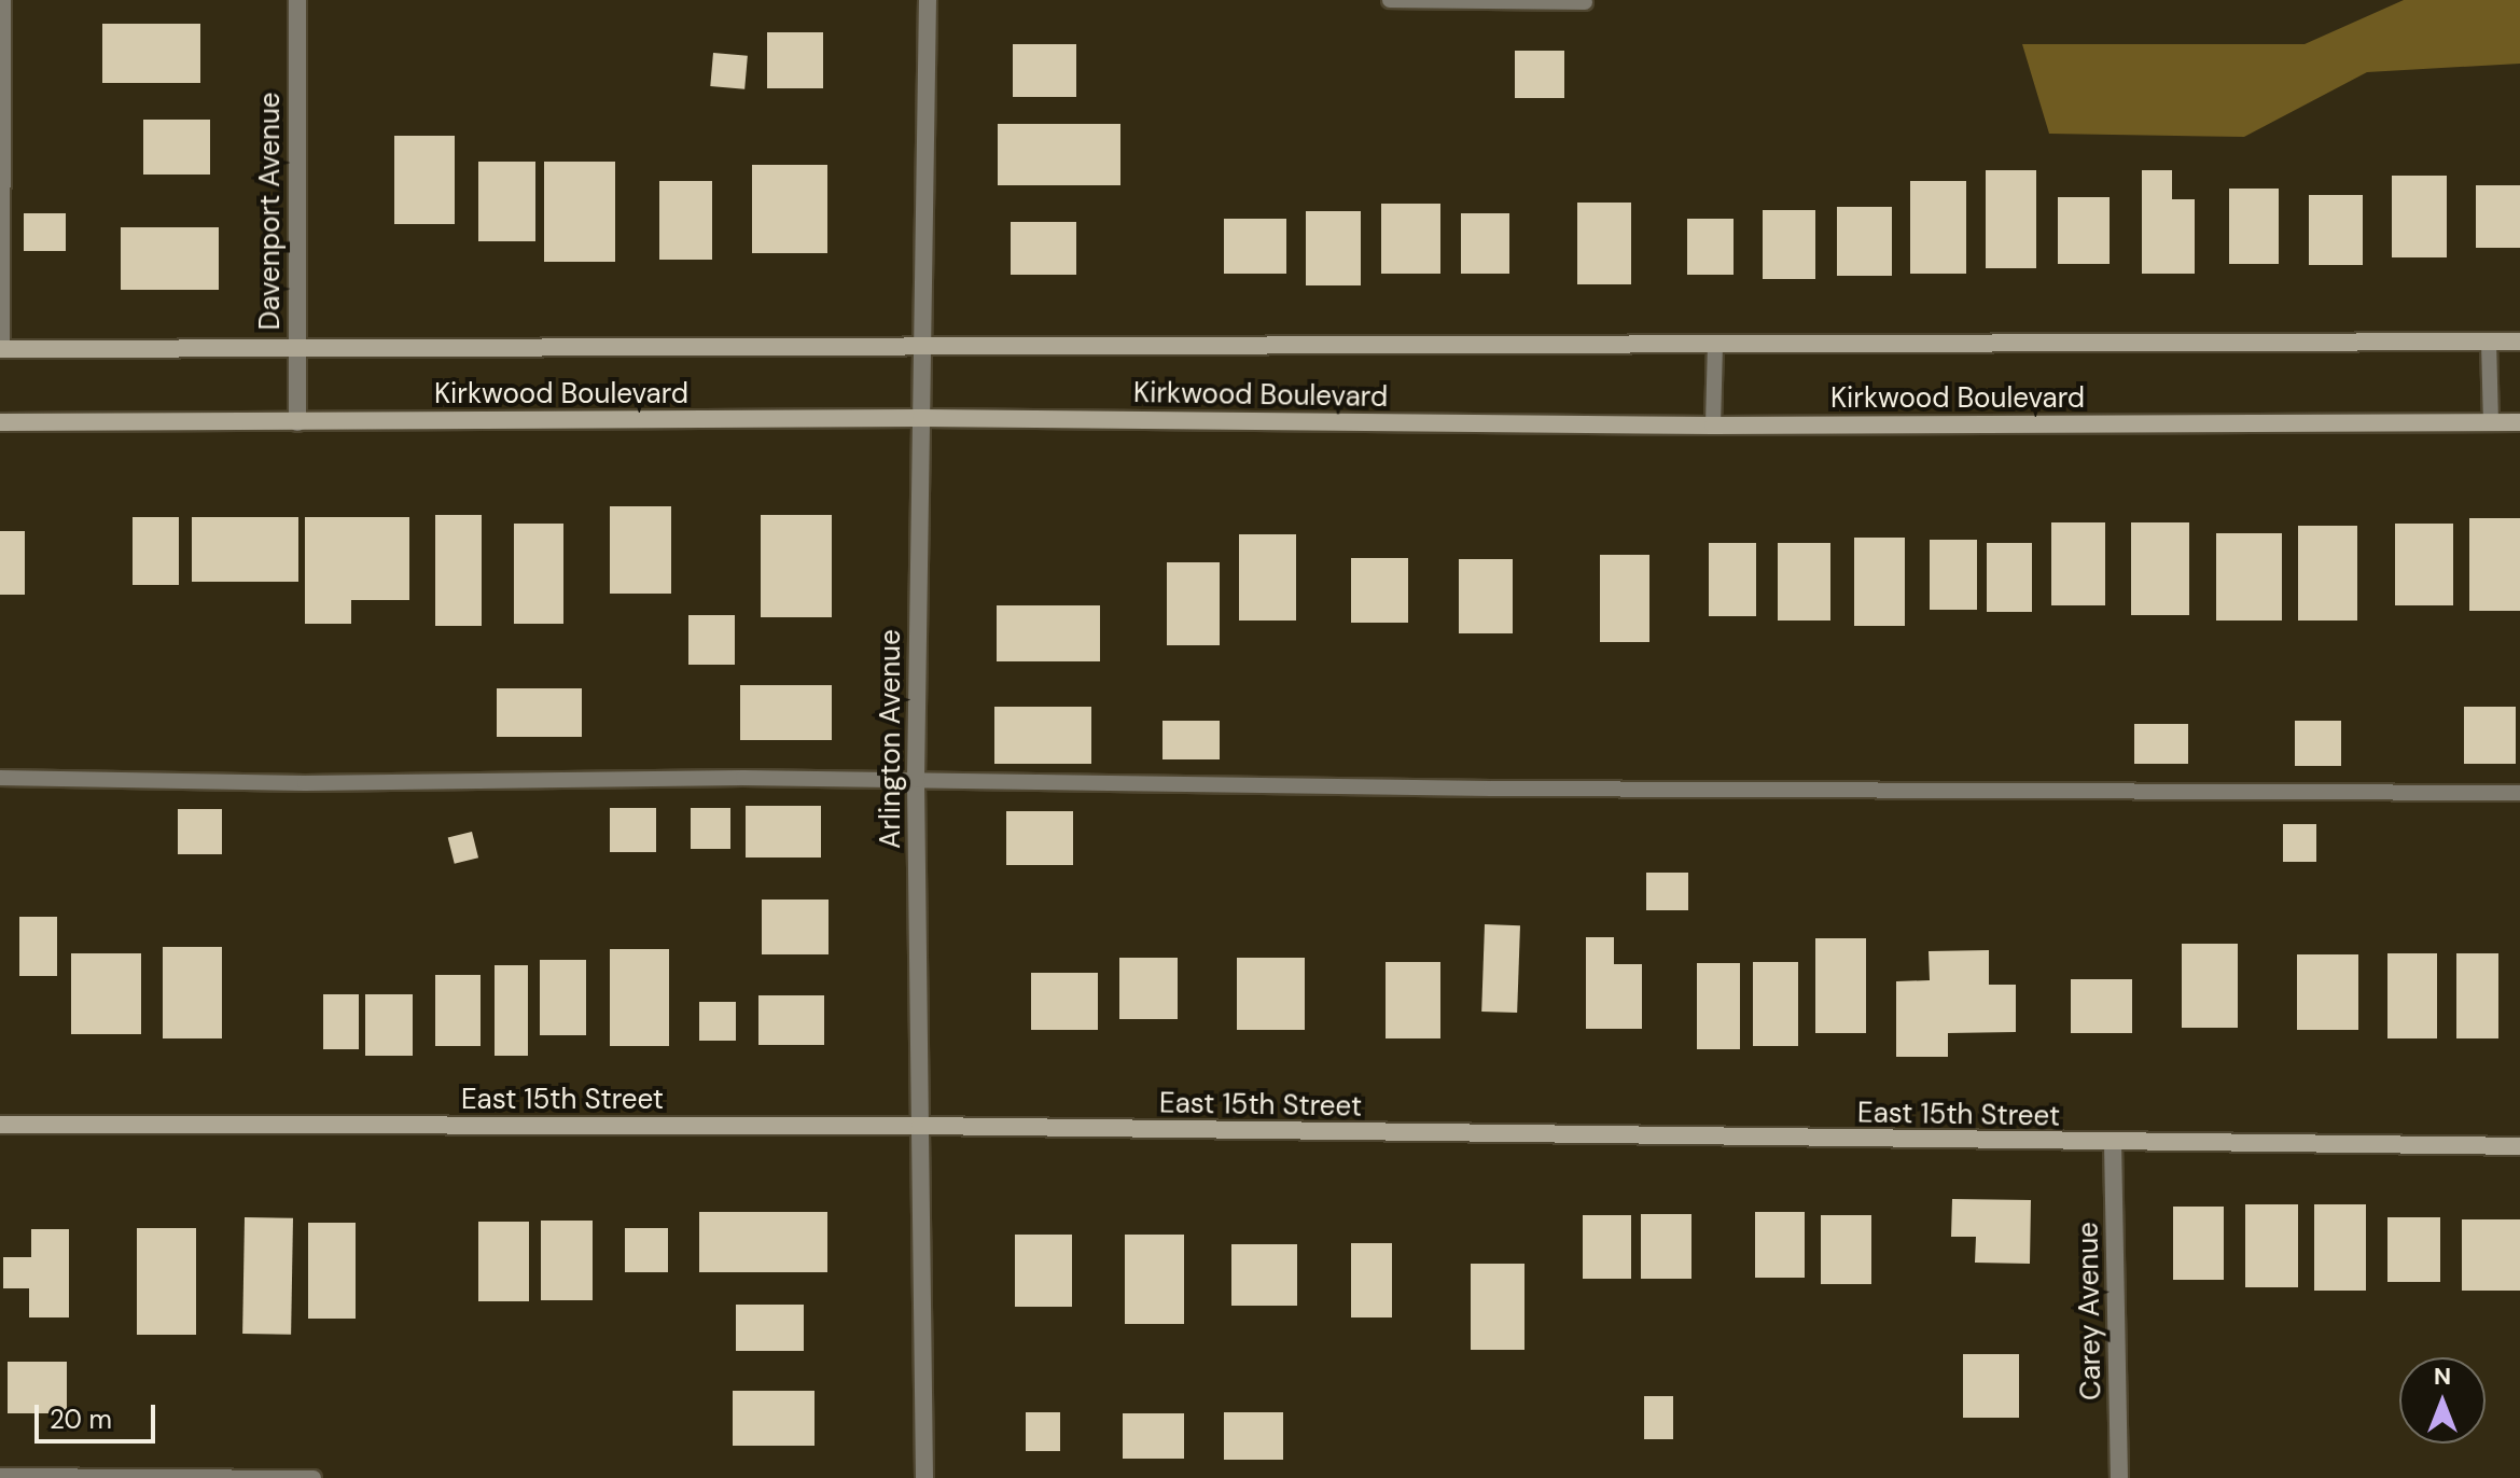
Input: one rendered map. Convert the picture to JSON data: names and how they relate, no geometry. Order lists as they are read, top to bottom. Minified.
{"streets":{"street":["Davenport Avenue","Kirkwood Boulevard","Arlington Avenue","East 15th Street","Carey Avenue"]},"crossings":[["Davenport Avenue","Kirkwood Boulevard"],["Kirkwood Boulevard","Arlington Avenue"],["Arlington Avenue","East 15th Street"],["East 15th Street","Carey Avenue"]],"scale_bar":"20 m","north":"top"}
